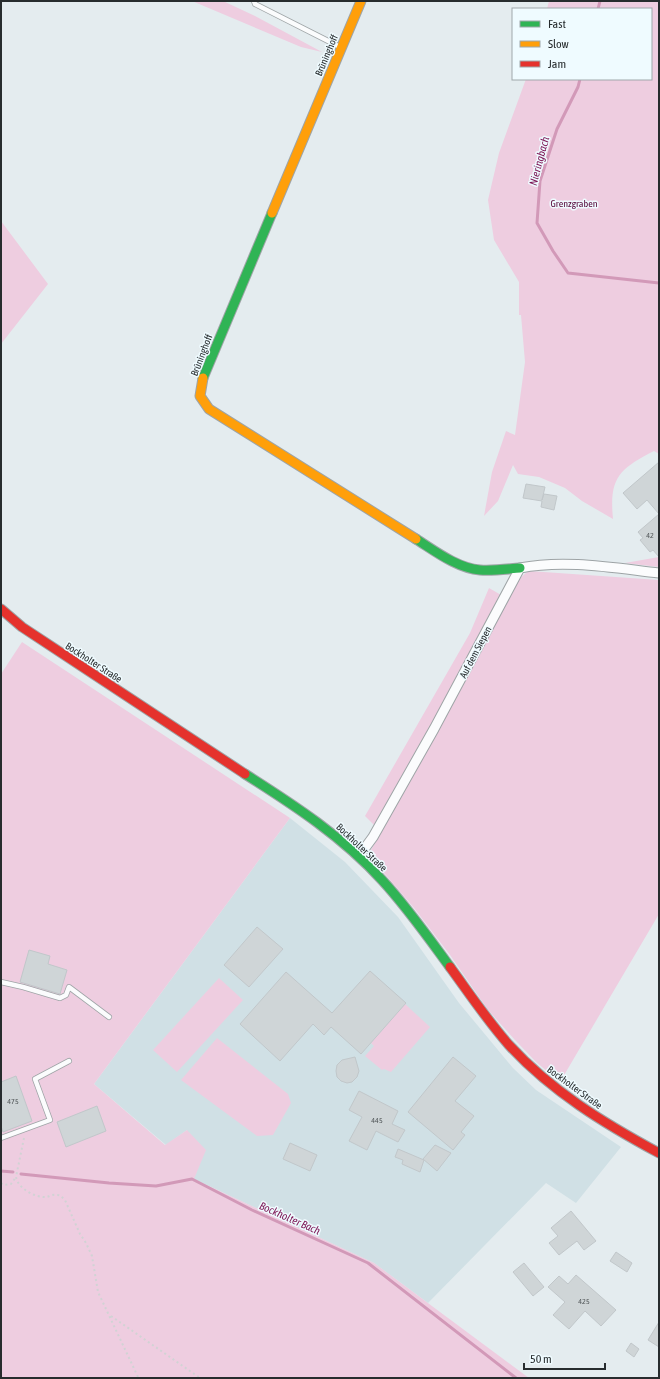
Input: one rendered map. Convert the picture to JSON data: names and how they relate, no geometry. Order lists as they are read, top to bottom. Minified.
{"streets":{"street":["Brüninghoff","Auf dem Siepen","Bockholter Straße"]},"crossings":[["Brüninghoff","Auf dem Siepen"],["Auf dem Siepen","Bockholter Straße"]],"water":["Nieringbach","Bockholter Bach"],"parks":["Grenzgraben"],"house_numbers":["42","475","445","425"],"legend":["Fast","Slow","Jam"],"scale_bar":"50 m"}
